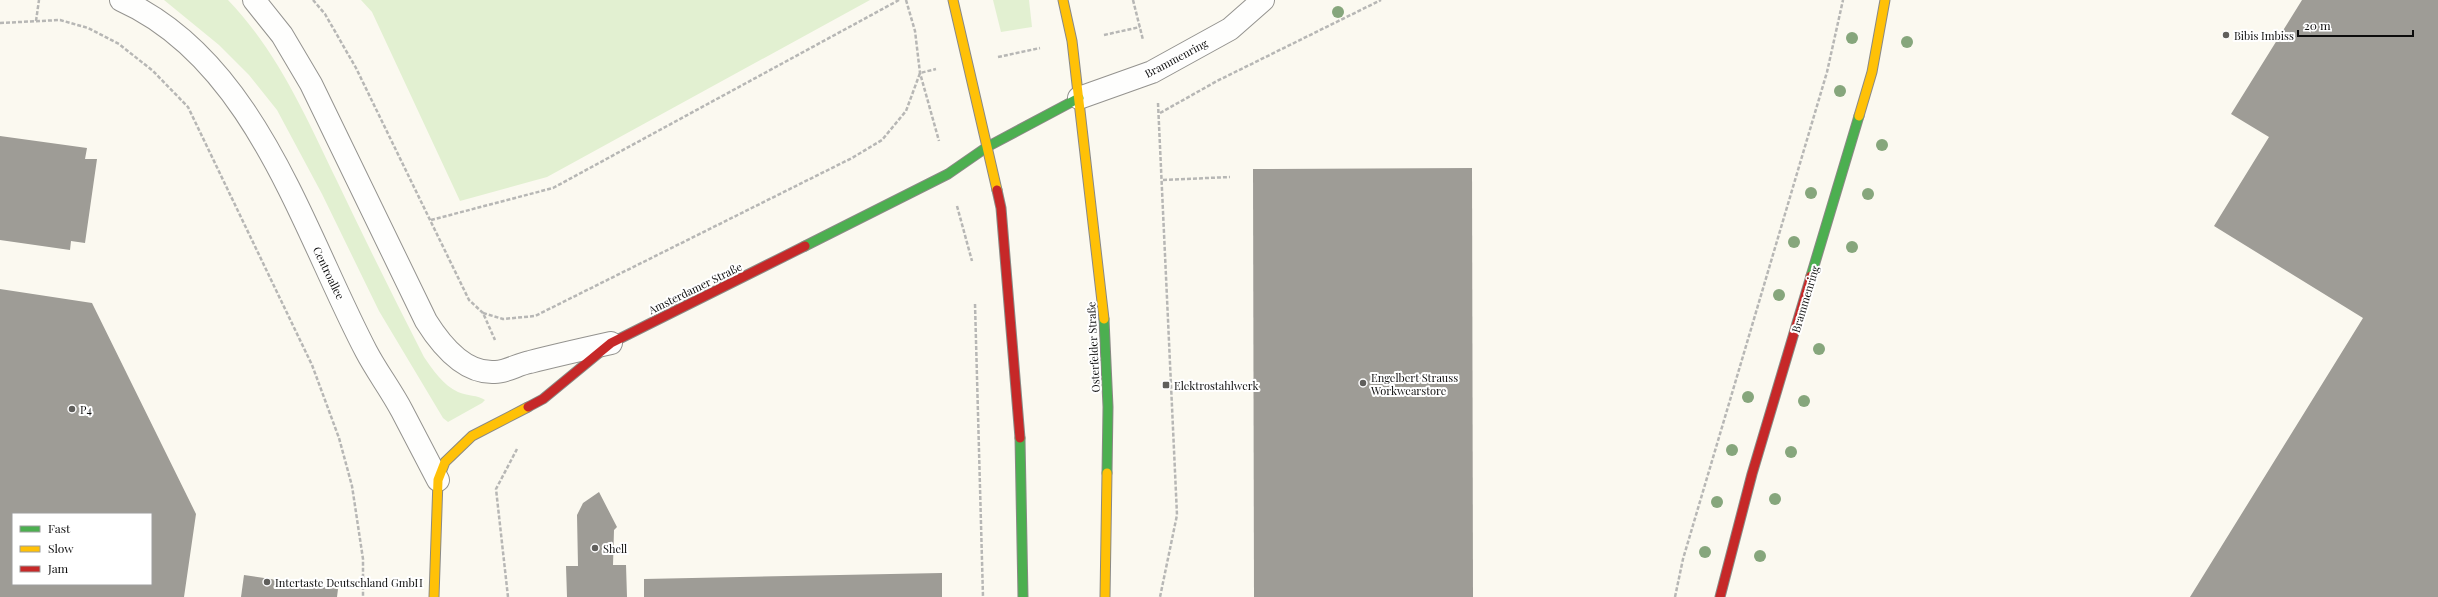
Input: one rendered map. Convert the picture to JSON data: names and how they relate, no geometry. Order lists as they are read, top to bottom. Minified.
{"streets":{"street":["Brammenring","Centroallee","Amsterdamer Straße","Osterfelder Straße"]},"crossings":[["Brammenring","Osterfelder Straße"],["Centroallee","Amsterdamer Straße"]],"places":{"other":["Bibis Imbiss","Engelbert Strauss Workwearstore","P4","Shell","Intertaste Deutschland GmbH"],"transit":["Elektrostahlwerk"]},"legend":["Fast","Slow","Jam"],"scale_bar":"20 m"}
